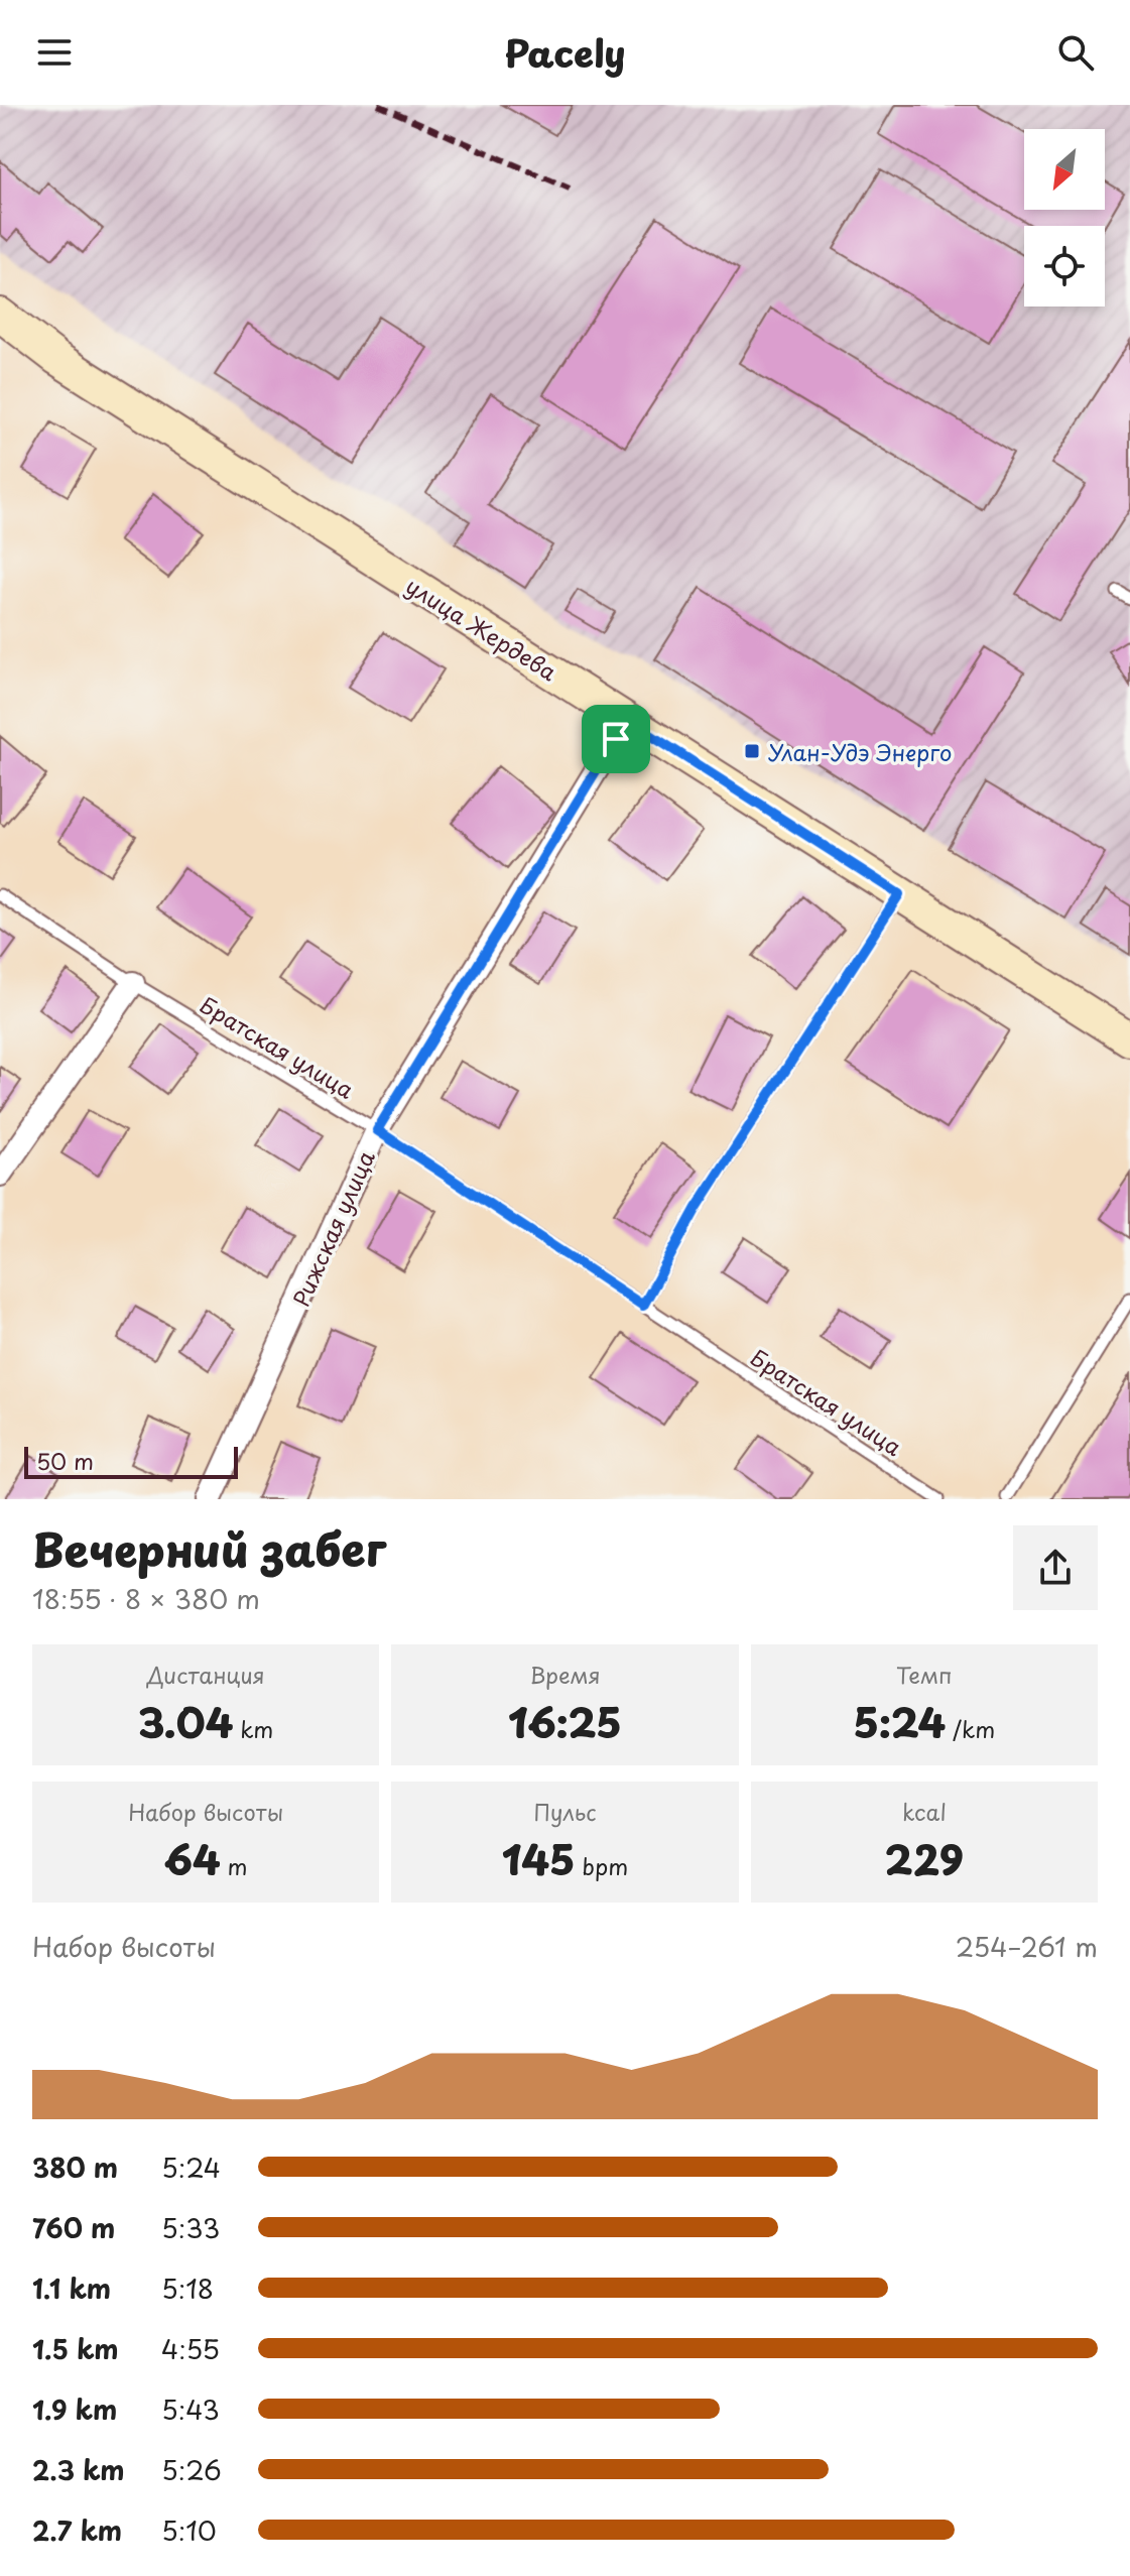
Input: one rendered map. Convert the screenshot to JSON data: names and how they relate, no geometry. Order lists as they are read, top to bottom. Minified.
{"streets":{"main road":["улица Жердева"],"street":["Рижская улица"],"lane":["Братская улица"]},"crossings":[["улица Жердева","Рижская улица"],["Братская улица","Рижская улица"]],"places":{"transit":["Улан-Удэ Энерго"]},"scale_bar":"50 m","north":"bottom left","page":{"header":"Pacely","scale":"50 m","heading":["Вечерний забег","18:55 · 8 × 380 m"],"stats":[["Дистанция","3.04 km"],["Время","16:25"],["Темп","5:24 /km"],["Набор высоты","64 m"],["Пульс","145 bpm"],["kcal","229"]],"chart":["Набор высоты","254–261 m"],"list":[{"name":"380 m","note":"5:24"},{"name":"760 m","note":"5:33"},{"name":"1.1 km","note":"5:18"},{"name":"1.5 km","note":"4:55"},{"name":"1.9 km","note":"5:43"},{"name":"2.3 km","note":"5:26"},{"name":"2.7 km","note":"5:10"}]}}
